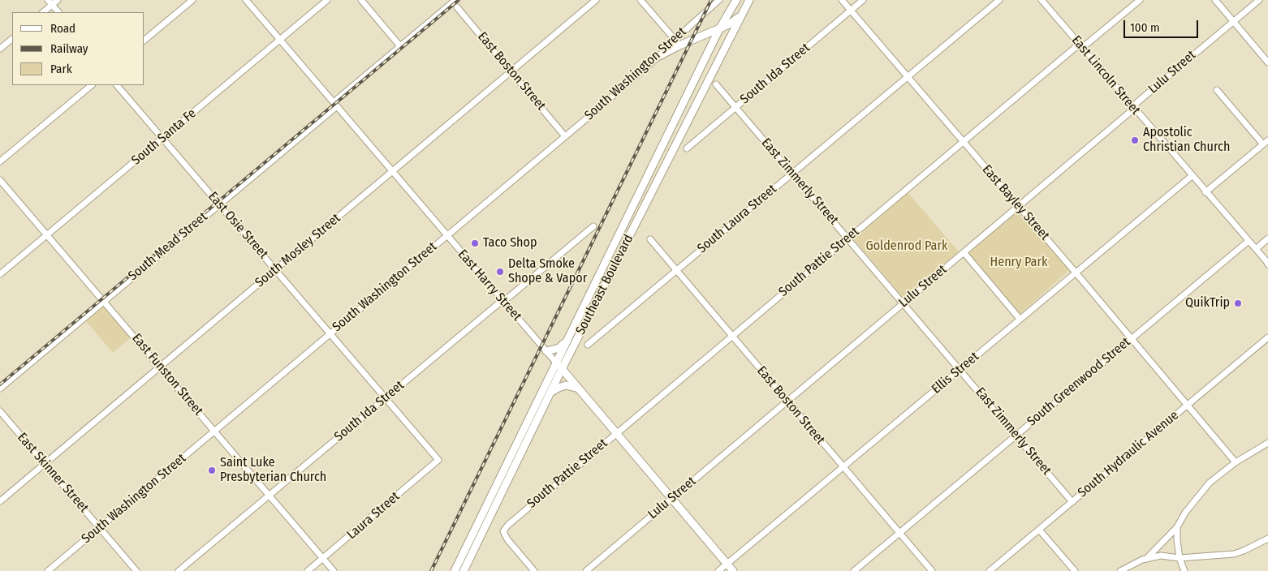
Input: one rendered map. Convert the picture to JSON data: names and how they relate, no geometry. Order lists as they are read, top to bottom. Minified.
{"streets":{"main road":["Southeast Boulevard","East Harry Street"],"street":["East Boston Street","Lulu Street","South Washington Street","South Ida Street","East Lincoln Street","South Santa Fe","East Zimmerly Street","East Bayley Street","South Laura Street","East Osie Street","South Mead Street","South Mosley Street","South Pattie Street","Ellis Street","East Funston Street","South Greenwood Street","South Hydraulic Avenue","East Skinner Street","Laura Street"]},"crossings":[["East Boston Street","Lulu Street"],["East Boston Street","South Washington Street"],["East Boston Street","South Laura Street"],["East Boston Street","South Mosley Street"],["East Boston Street","South Pattie Street"],["East Boston Street","Ellis Street"],["East Boston Street","South Greenwood Street"],["Lulu Street","East Lincoln Street"],["Lulu Street","East Zimmerly Street"],["Lulu Street","East Bayley Street"],["Lulu Street","East Harry Street"],["South Washington Street","East Osie Street"],["South Washington Street","East Harry Street"],["South Washington Street","East Funston Street"],["South Washington Street","East Skinner Street"],["South Ida Street","East Zimmerly Street"],["South Ida Street","East Bayley Street"],["South Ida Street","East Osie Street"],["South Ida Street","East Harry Street"],["South Ida Street","East Funston Street"],["East Lincoln Street","South Pattie Street"],["East Lincoln Street","Ellis Street"],["East Lincoln Street","South Greenwood Street"],["South Santa Fe","East Osie Street"],["South Santa Fe","East Harry Street"],["South Santa Fe","East Funston Street"],["East Zimmerly Street","South Laura Street"],["East Zimmerly Street","South Pattie Street"],["East Zimmerly Street","Ellis Street"],["East Zimmerly Street","South Greenwood Street"],["East Zimmerly Street","South Hydraulic Avenue"],["East Bayley Street","South Laura Street"],["East Bayley Street","South Pattie Street"],["East Bayley Street","Ellis Street"],["East Bayley Street","South Greenwood Street"],["East Bayley Street","South Hydraulic Avenue"],["East Osie Street","South Mead Street"],["East Osie Street","South Mosley Street"],["East Osie Street","Laura Street"],["South Mead Street","East Harry Street"],["South Mead Street","East Funston Street"],["South Mosley Street","East Harry Street"],["South Mosley Street","East Funston Street"],["South Mosley Street","East Skinner Street"],["South Pattie Street","East Harry Street"],["Southeast Boulevard","East Harry Street"],["East Harry Street","Ellis Street"],["East Funston Street","Laura Street"]],"parks":["Goldenrod Park","Henry Park"],"places":["Apostolic Christian Church","Taco Shop","Delta Smoke Shope & Vapor","QuikTrip","Saint Luke Presbyterian Church"],"legend":["Road","Railway","Park"],"scale_bar":"100 m"}
